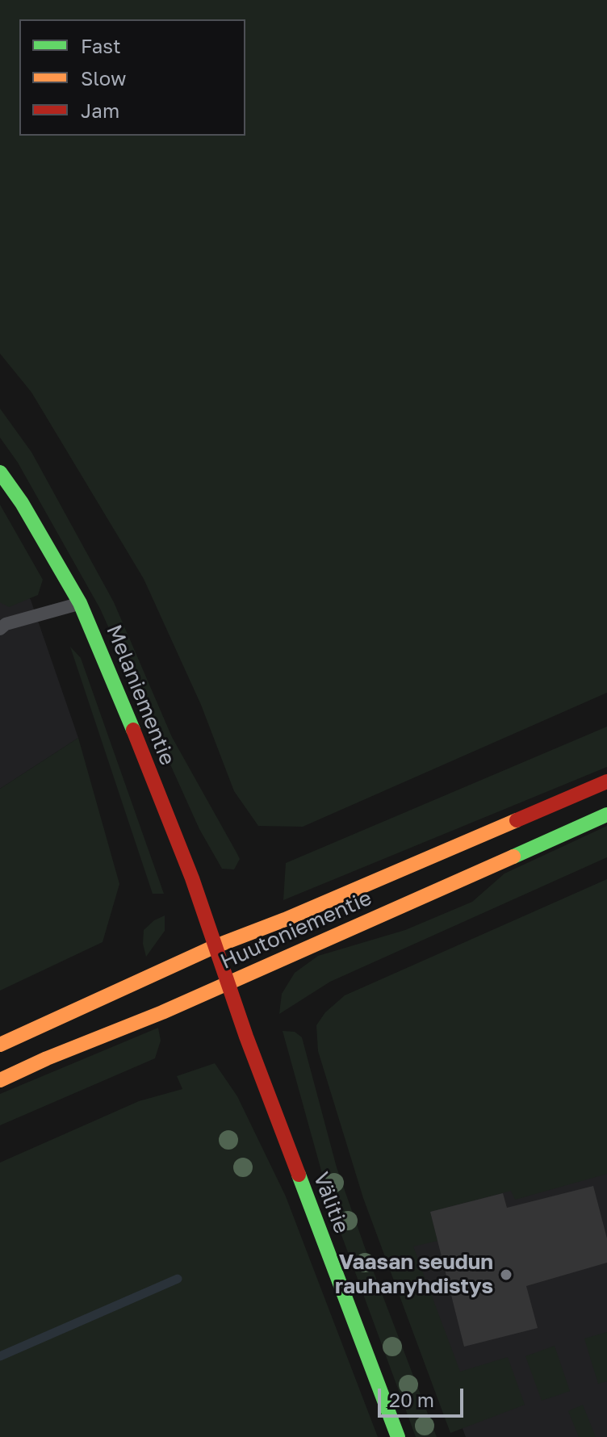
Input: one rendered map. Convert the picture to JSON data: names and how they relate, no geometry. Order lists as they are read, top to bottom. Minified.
{"streets":{"main road":["Melaniementie","Huutoniementie","Välitie"]},"crossings":[["Melaniementie","Huutoniementie"],["Melaniementie","Välitie"],["Huutoniementie","Välitie"]],"places":["Vaasan seudun rauhanyhdistys"],"legend":["Fast","Slow","Jam"],"scale_bar":"20 m"}
